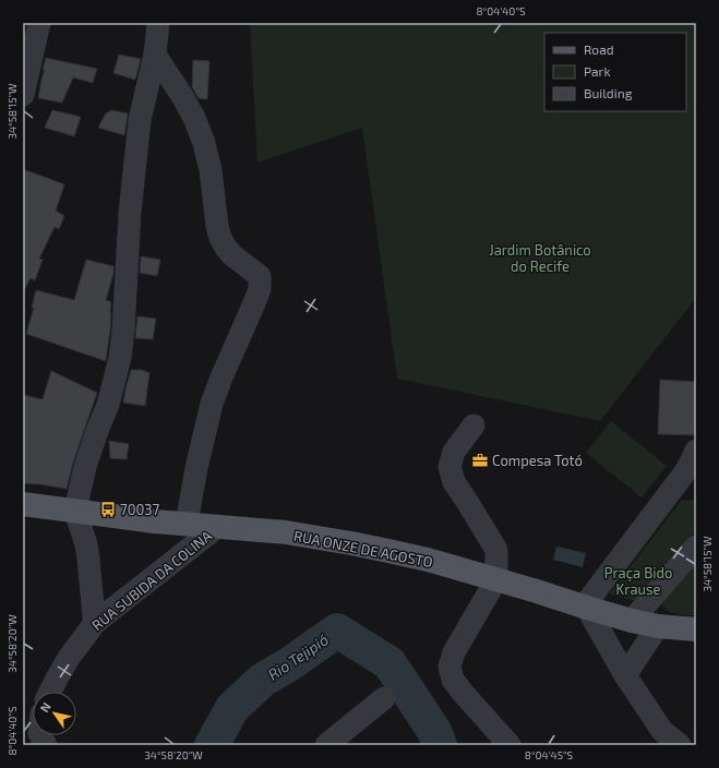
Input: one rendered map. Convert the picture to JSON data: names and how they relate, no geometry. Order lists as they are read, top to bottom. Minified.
{"streets":{"main road":["RUA ONZE DE AGOSTO"],"street":["RUA SUBIDA DA COLINA"]},"crossings":[["RUA ONZE DE AGOSTO","RUA SUBIDA DA COLINA"]],"water":["Rio Tejipió"],"parks":["Jardim Botânico do Recife","Praça Bido Krause"],"places":{"office":["Compesa Totó"],"bus stop":["70037"]},"legend":["Road","Park","Building"],"north":"top left","coordinates":["8°04'40\"S","34°58'15\"W","34°58'20\"W","8°04'45\"S"]}
